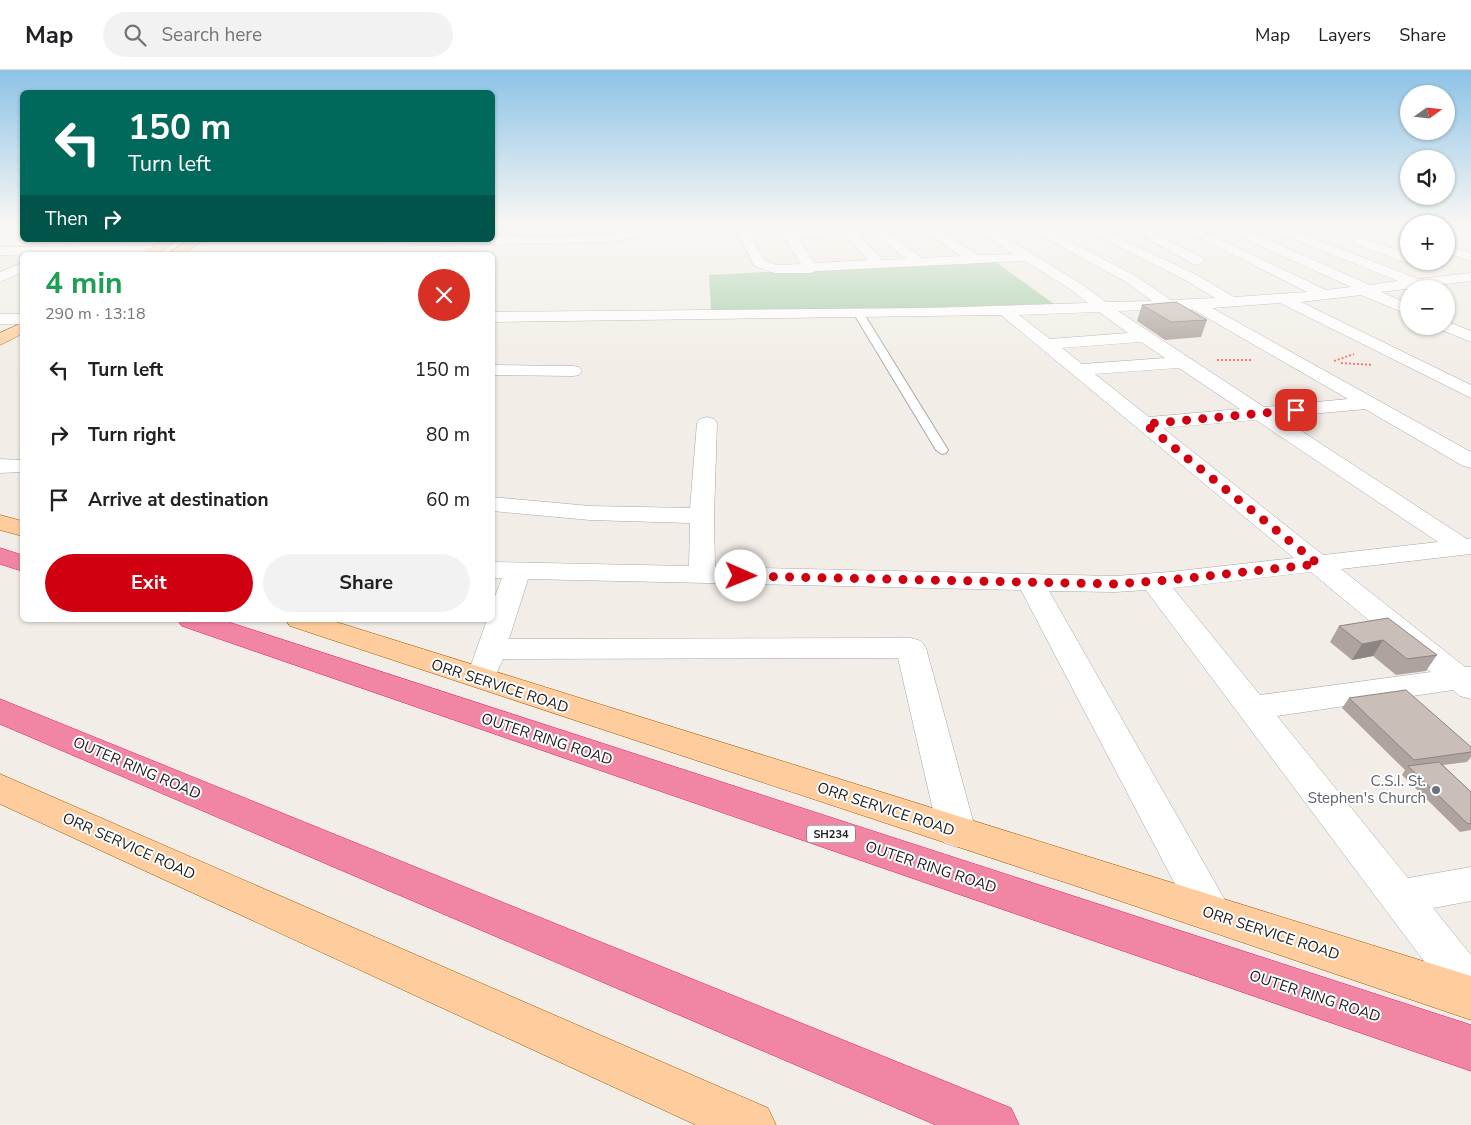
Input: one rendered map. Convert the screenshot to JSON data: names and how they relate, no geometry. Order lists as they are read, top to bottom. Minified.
{"streets":{"highway":["OUTER RING ROAD","SH234"],"main road":["ORR SERVICE ROAD"]},"places":["C.S.I. St. Stephen's Church"],"north":"right","page":{"header":"Map","search":"Search here","nav":["Map","Layers","Share"],"map_buttons":["+","−"],"turn":["150 m","Turn left"],"then":"Then","heading":["4 min","290 m · 13:18"],"list":[{"name":"Turn left","value":"150 m"},{"name":"Turn right","value":"80 m"},{"name":"Arrive at destination","value":"60 m"}],"buttons":["Exit","Share"]}}
